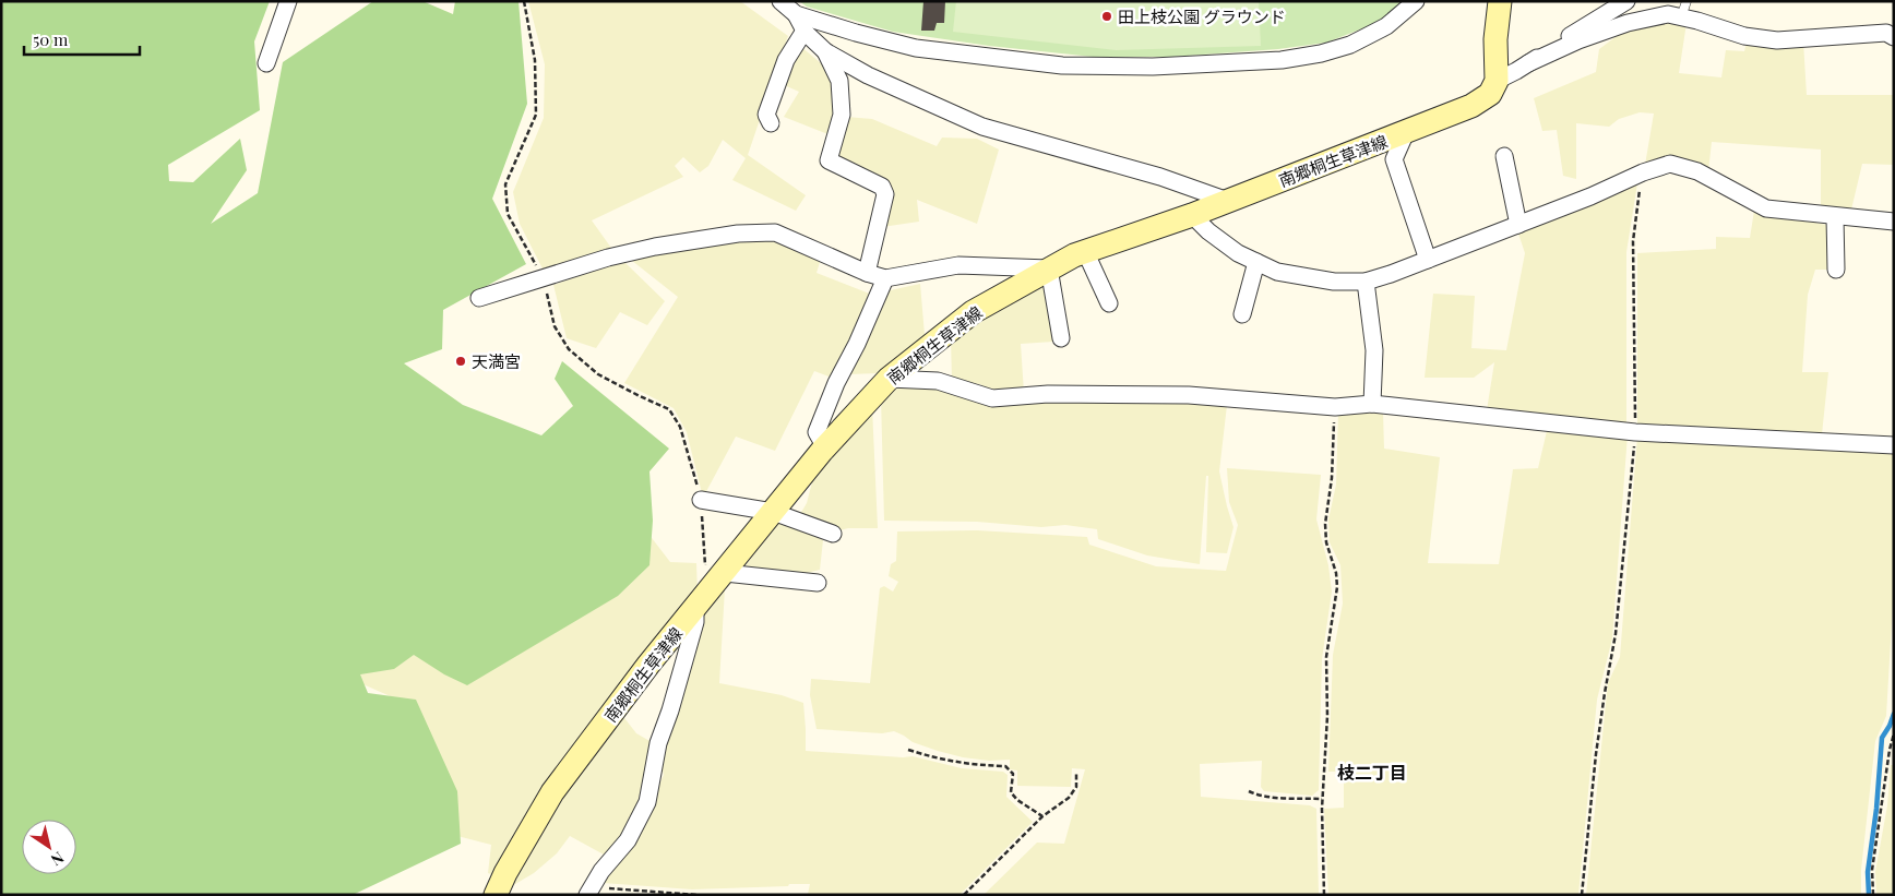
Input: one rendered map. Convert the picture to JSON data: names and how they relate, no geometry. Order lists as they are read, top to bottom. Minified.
{"streets":{"main road":["南郷桐生草津線"]},"districts":["枝二丁目"],"places":["田上枝公園 グラウンド","天満宮"],"scale_bar":"50 m","north":"bottom right"}
